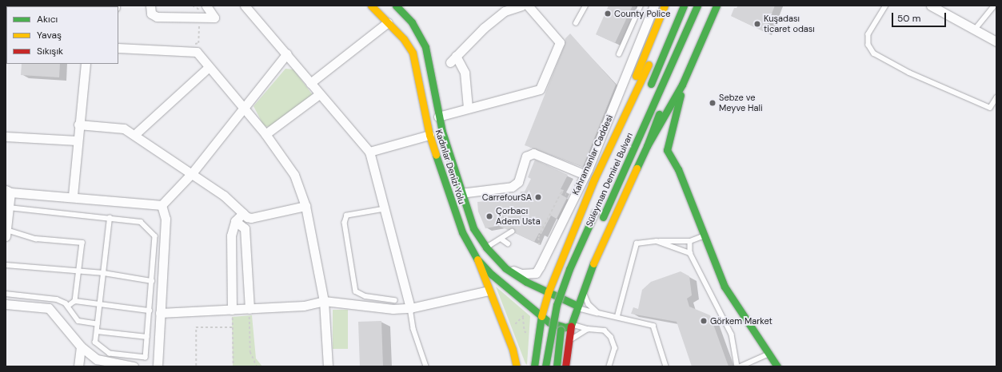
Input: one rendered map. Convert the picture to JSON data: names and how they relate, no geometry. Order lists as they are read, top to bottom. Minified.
{"streets":{"main road":["Kadınlar Denizi Yolu","Süleyman Demirel Bulvarı"],"street":["Kahramanlar Caddesi"]},"crossings":[["Kahramanlar Caddesi","Kadınlar Denizi Yolu"]],"places":["County Police","Kuşadası ticaret odası","Sebze ve Meyve Hali","CarrefourSA","Çorbacı Adem Usta","Görkem Market"],"legend":["Akıcı","Yavaş","Sıkışık"],"scale_bar":"50 m"}
